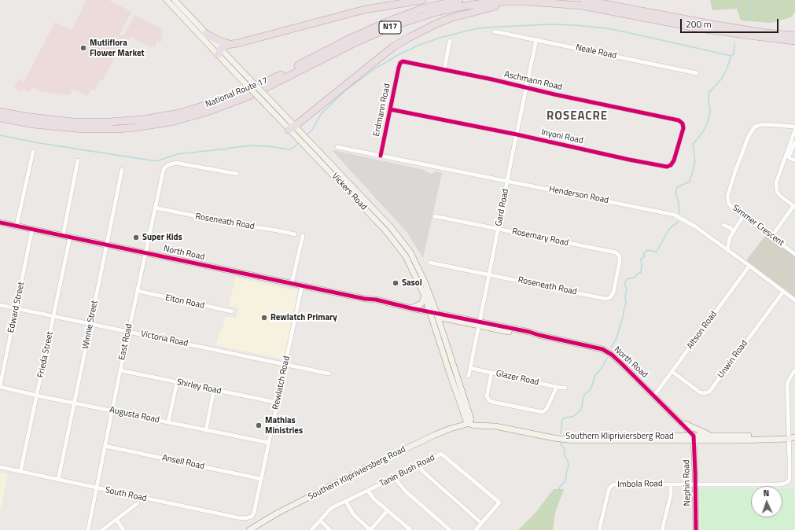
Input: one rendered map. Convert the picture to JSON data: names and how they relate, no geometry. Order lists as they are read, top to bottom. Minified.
{"streets":{"highway":["N17","National Route 17"],"main road":["Vickers Road","North Road","Southern Klipriviersberg Road","Nephin Road"],"street":["Neale Road","Aschmann Road","Erdmann Road","Inyoni Road","Henderson Road","Gard Road","Roseneath Road","Simmer Crescent","Rosemary Road","Elton Road","Edward Street","Winnie Street","Altson Road","Victoria Road","East Road","Frieda Street","Unwin Road","Glazer Road","Rewlatch Road","Shirley Road","Augusta Road","Ansell Road","Tanin Bush Road","Imbola Road","South Road"]},"crossings":[["Neale Road","Gard Road"],["Aschmann Road","Erdmann Road"],["Aschmann Road","Inyoni Road"],["Aschmann Road","Gard Road"],["Erdmann Road","Inyoni Road"],["Erdmann Road","Henderson Road"],["Inyoni Road","Gard Road"],["Vickers Road","North Road"],["Vickers Road","Southern Klipriviersberg Road"],["Henderson Road","Gard Road"],["Henderson Road","Altson Road"],["Henderson Road","Unwin Road"],["Gard Road","Roseneath Road"],["Gard Road","Rosemary Road"],["Gard Road","North Road"],["Gard Road","Glazer Road"],["Roseneath Road","Rosemary Road"],["Roseneath Road","East Road"],["North Road","Edward Street"],["North Road","Winnie Street"],["North Road","Altson Road"],["North Road","East Road"],["North Road","Frieda Street"],["North Road","Rewlatch Road"],["North Road","Southern Klipriviersberg Road"],["North Road","Nephin Road"],["Elton Road","East Road"],["Edward Street","Victoria Road"],["Edward Street","Augusta Road"],["Winnie Street","Victoria Road"],["Winnie Street","Augusta Road"],["Winnie Street","South Road"],["Altson Road","Unwin Road"],["Victoria Road","East Road"],["Victoria Road","Frieda Street"],["Victoria Road","Rewlatch Road"],["East Road","Shirley Road"],["East Road","Augusta Road"],["East Road","Ansell Road"],["East Road","South Road"],["Frieda Street","Augusta Road"],["Frieda Street","South Road"],["Rewlatch Road","Shirley Road"],["Rewlatch Road","Augusta Road"],["Rewlatch Road","Ansell Road"],["Rewlatch Road","South Road"],["Southern Klipriviersberg Road","Nephin Road"],["Southern Klipriviersberg Road","Imbola Road"],["Nephin Road","Imbola Road"]],"districts":["ROSEACRE"],"places":["Mutliflora Flower Market","Super Kids","Sasol","Rewlatch Primary","Mathias Ministries"],"scale_bar":"200 m","north":"top"}
